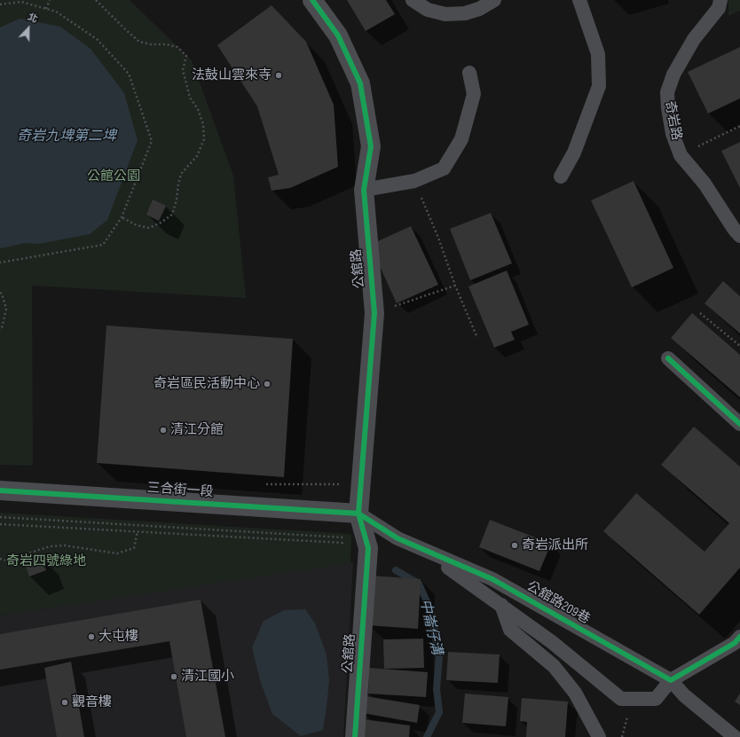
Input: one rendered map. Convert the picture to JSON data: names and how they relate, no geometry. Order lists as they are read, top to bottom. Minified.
{"streets":{"street":["公舘路","三合街一段"],"lane":["奇岩路","公舘路209巷"]},"crossings":[["公舘路","三合街一段"],["公舘路","公舘路209巷"],["三合街一段","公舘路209巷"]],"water":["奇岩九埤第二埤","中崙仔溝"],"parks":["公館公園","奇岩四號綠地"],"places":["法鼓山雲來寺","奇岩區民活動中心","清江分館","奇岩派出所","大屯樓","清江國小","觀音樓"],"north":"top"}
